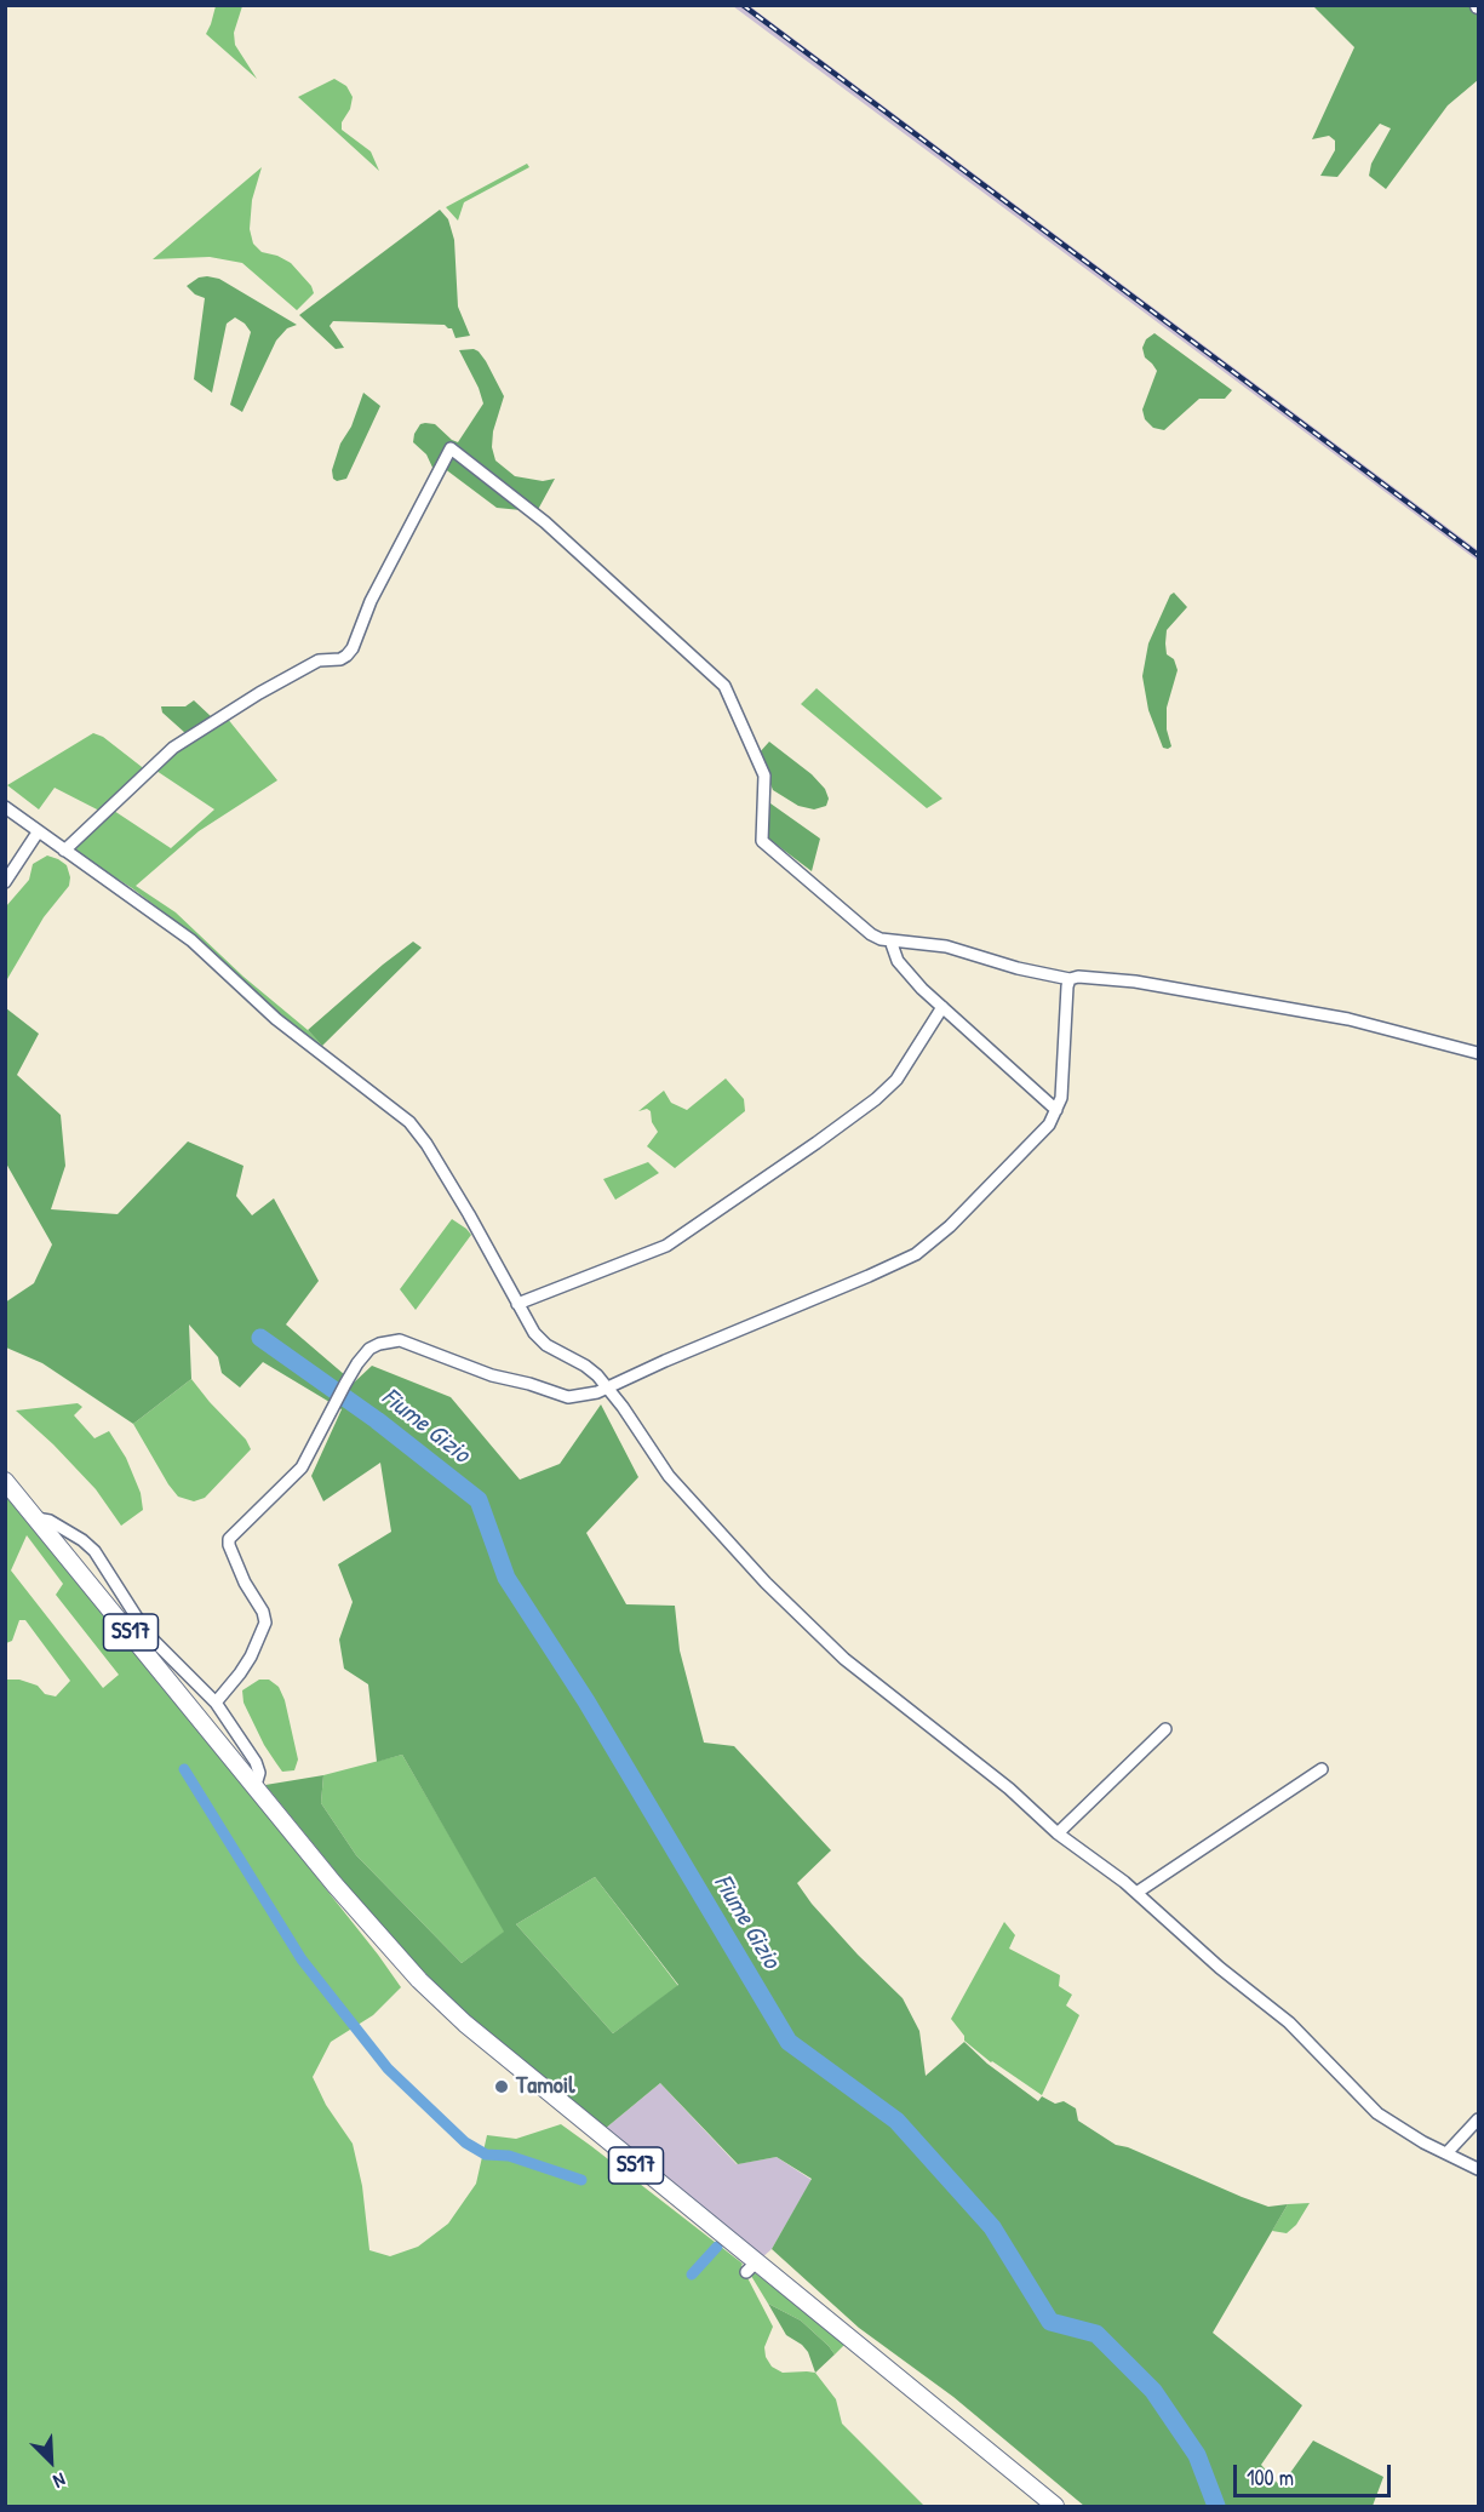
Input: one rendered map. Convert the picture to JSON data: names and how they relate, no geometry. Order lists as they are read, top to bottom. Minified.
{"streets":{"main road":["SS17"]},"water":["Fiume Gizio"],"places":["Tamoil"],"scale_bar":"100 m","north":"bottom right"}
